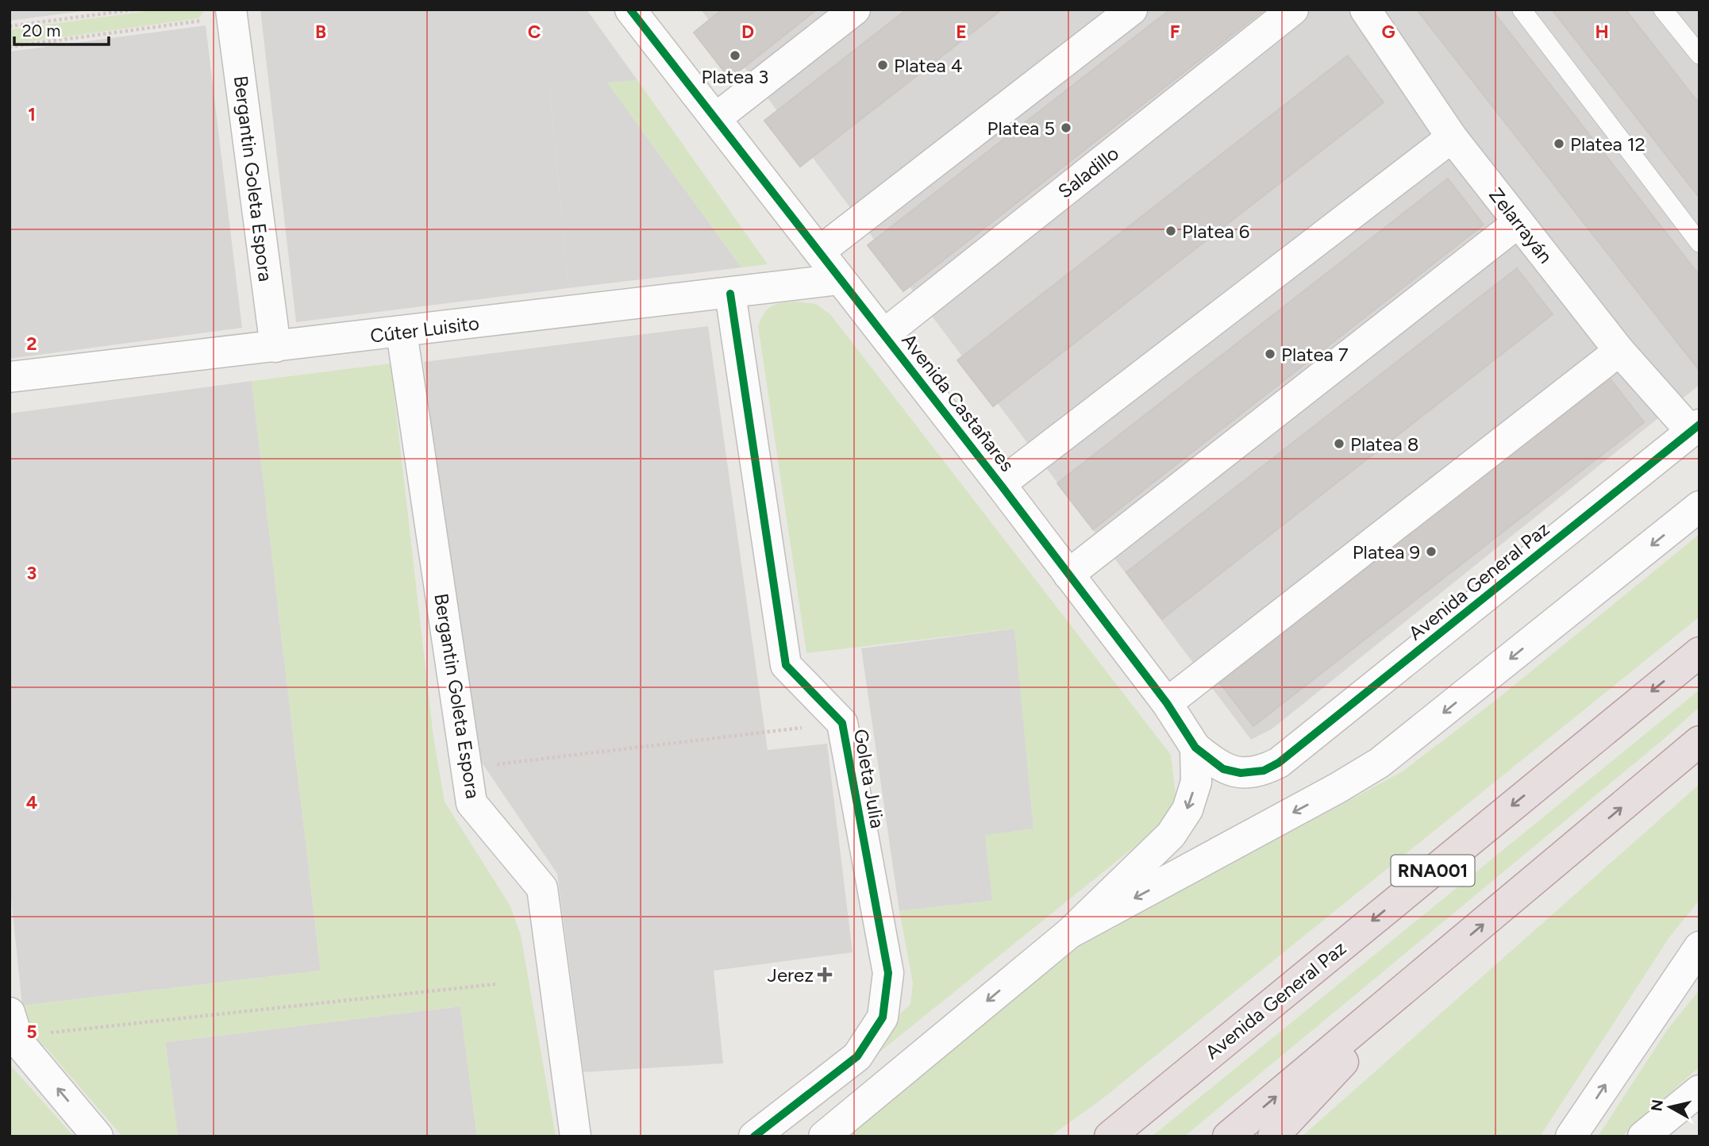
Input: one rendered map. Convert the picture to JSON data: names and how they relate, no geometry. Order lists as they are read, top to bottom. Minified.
{"streets":{"highway":["Avenida General Paz","RNA001"],"street":["Saladillo","Bergantin Goleta Espora","Zelarrayán","Cúter Luisito","Avenida Castañares","Goleta Julia"]},"crossings":[["Saladillo","Avenida Castañares"],["Bergantin Goleta Espora","Cúter Luisito"],["Zelarrayán","Avenida General Paz"],["Cúter Luisito","Avenida Castañares"],["Cúter Luisito","Goleta Julia"],["Avenida Castañares","Avenida General Paz"]],"places":{"other":["Platea 3","Platea 4","Platea 5","Platea 12","Platea 6","Platea 7","Platea 8","Platea 9"],"health":["Jerez"]},"scale_bar":"20 m","north":"left","grid":{"columns":["B","C","D","E","F","G","H"],"rows":["1","2","3","4","5"]}}
